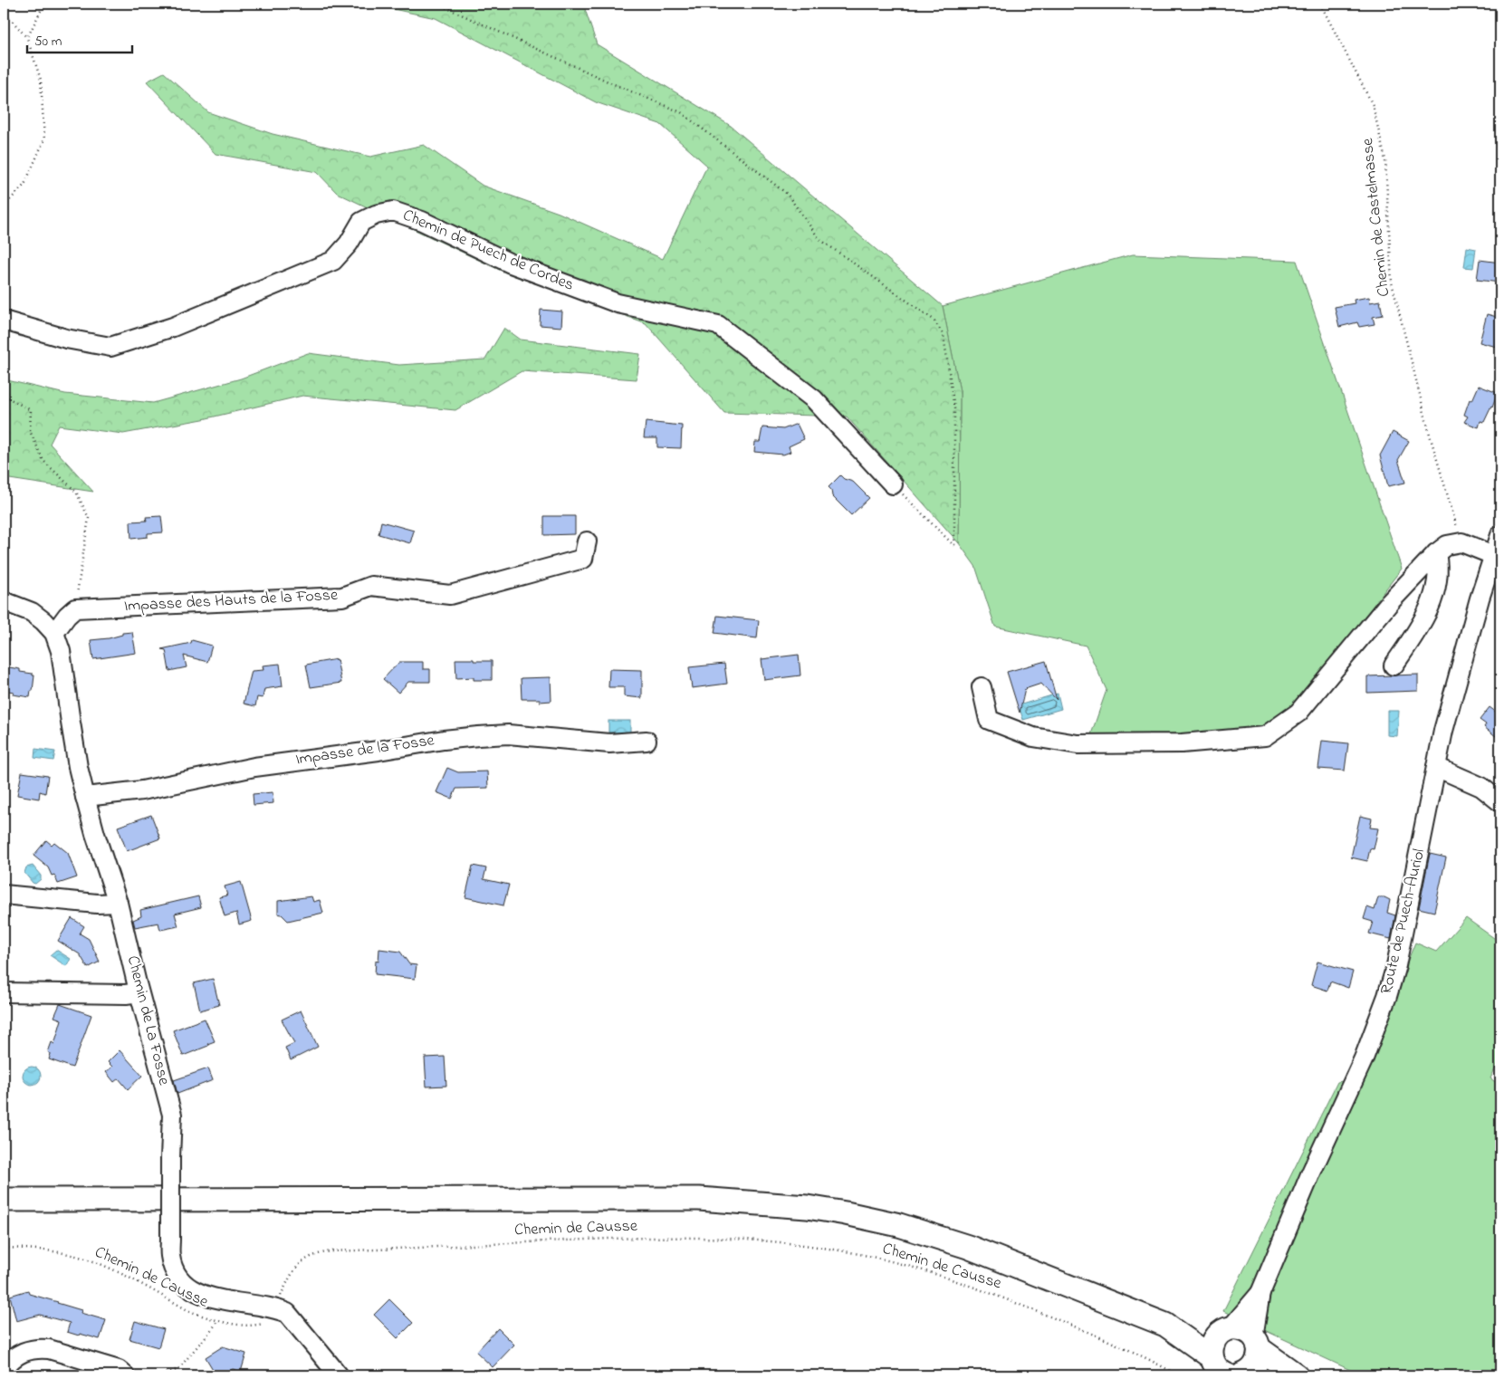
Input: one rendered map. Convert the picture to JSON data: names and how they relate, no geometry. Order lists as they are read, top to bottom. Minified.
{"streets":{"street":["Chemin de Puech de Cordes","Impasse des Hauts de la Fosse","Impasse de la Fosse","Route de Puech-Auriol","Chemin de La Fosse"],"path":["Chemin de Castelmasse","Chemin de Causse"]},"crossings":[["Impasse de la Fosse","Chemin de La Fosse"],["Chemin de La Fosse","Chemin de Causse"]],"scale_bar":"50 m"}
